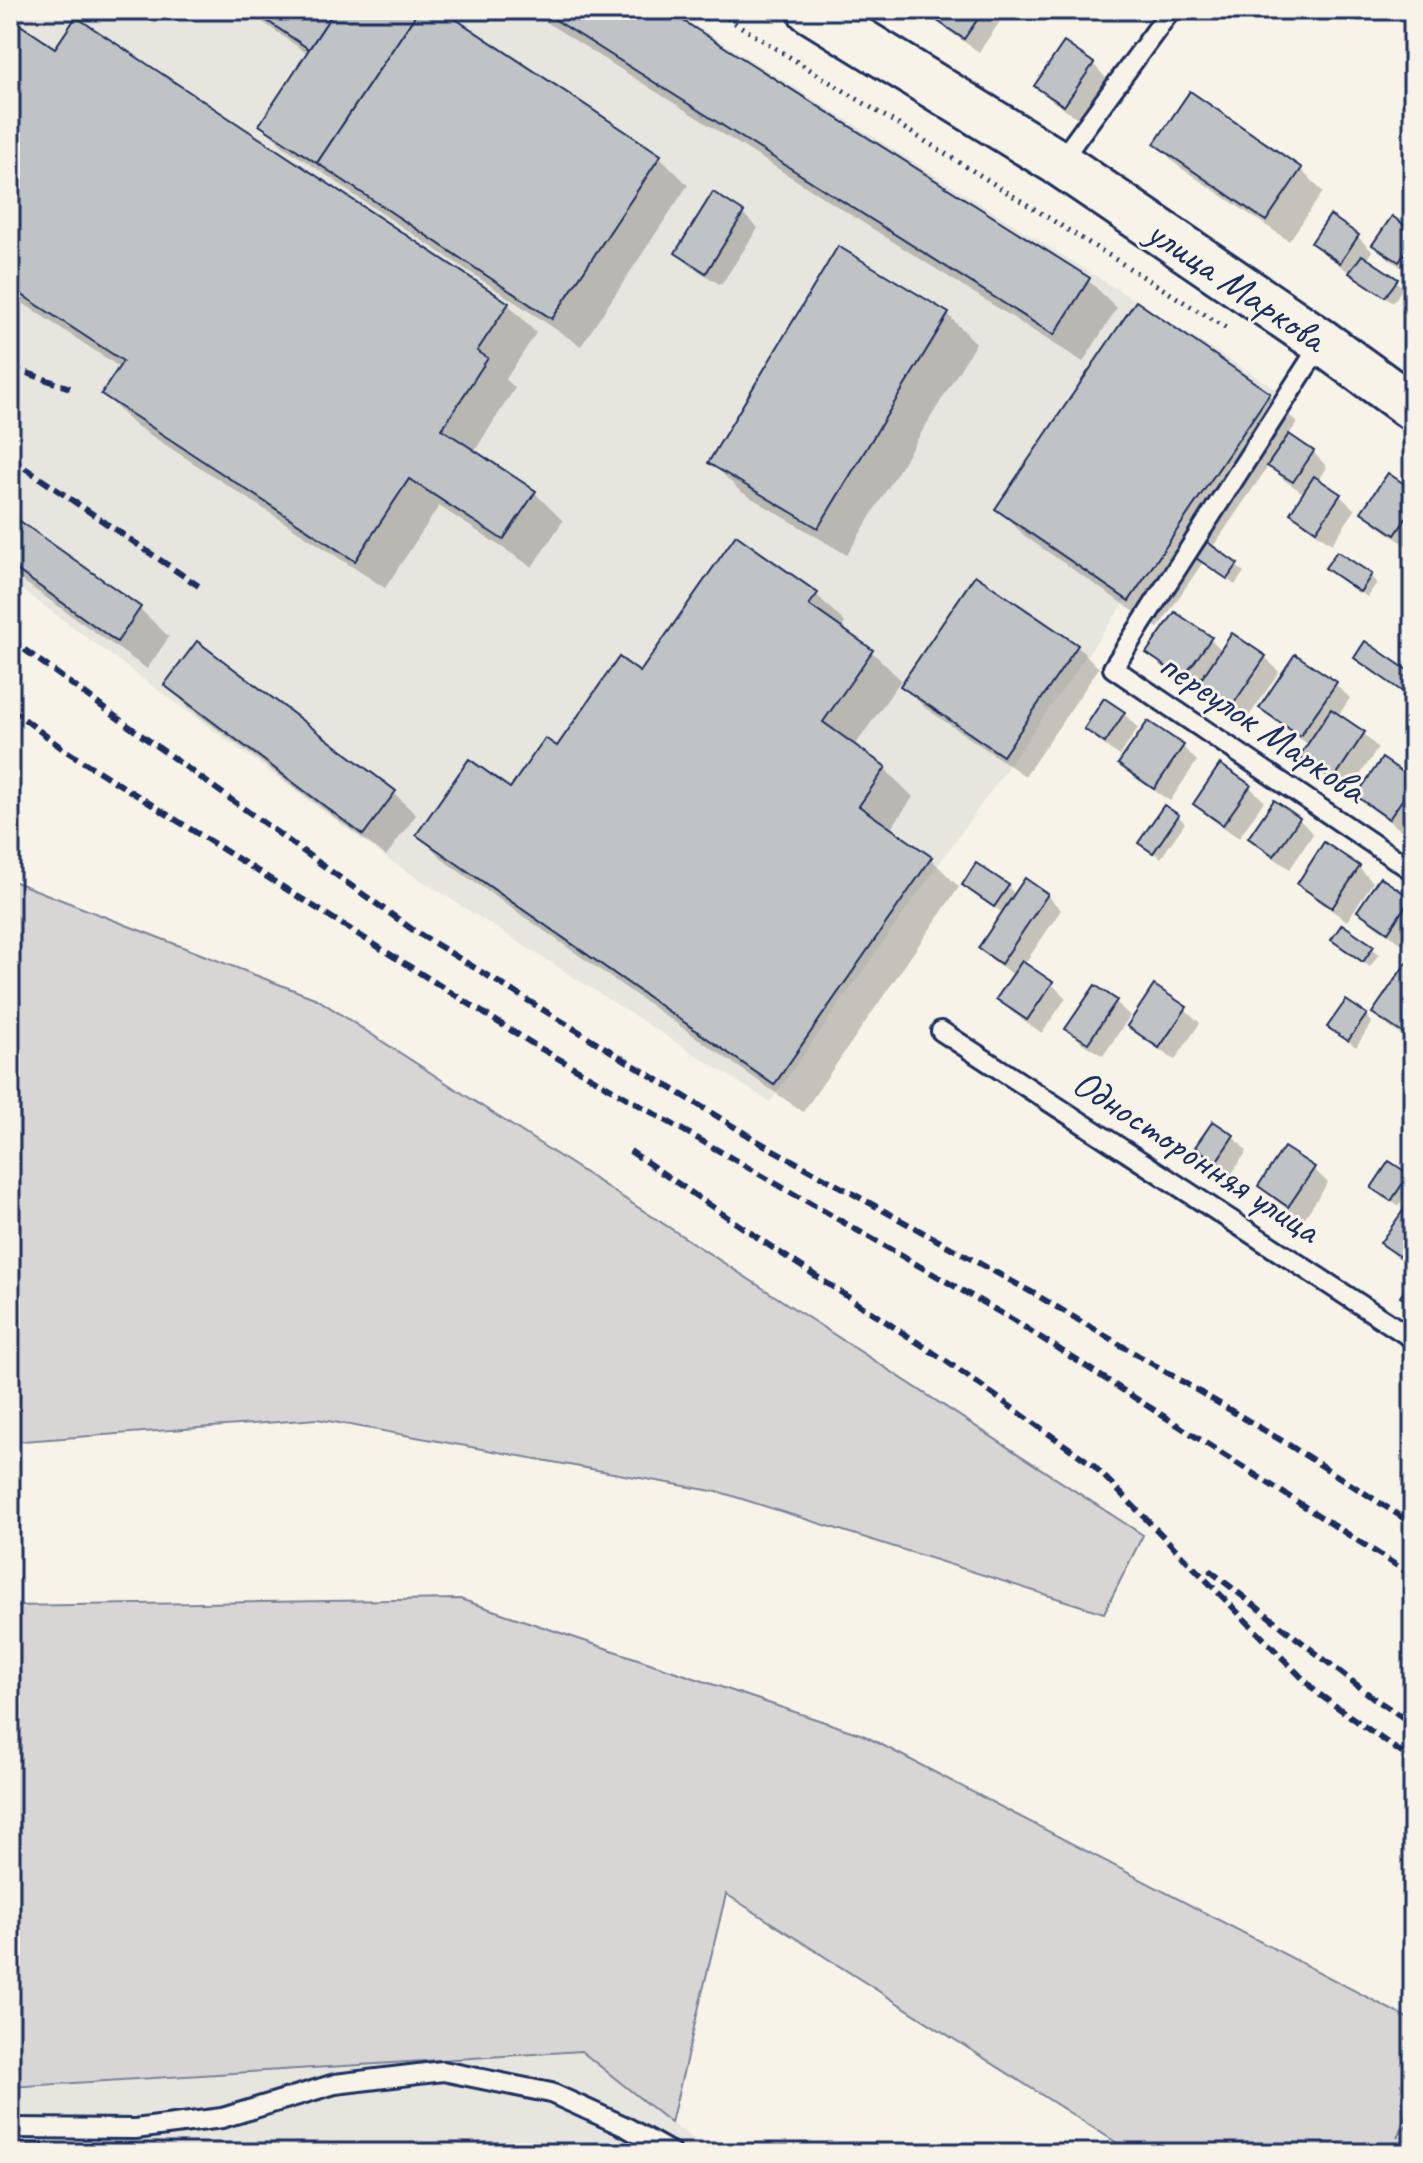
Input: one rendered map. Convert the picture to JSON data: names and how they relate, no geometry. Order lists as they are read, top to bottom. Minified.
{"streets":{"main road":["улица Маркова"],"lane":["переулок Маркова","Односторонняя улица"]},"crossings":[["улица Маркова","переулок Маркова"]]}
